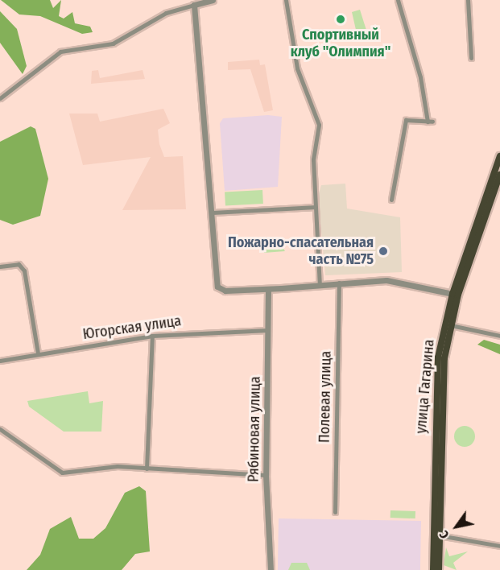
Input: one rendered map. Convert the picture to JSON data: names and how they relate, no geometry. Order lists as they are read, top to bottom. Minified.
{"streets":{"main road":["улица Гагарина"],"street":["Югорская улица","Полевая улица","Рябиновая улица"]},"crossings":[["Югорская улица","Рябиновая улица"]],"places":["Спортивный клуб \"Олимпия\"","Пожарно-спасательная часть №75"],"north":"bottom left"}
